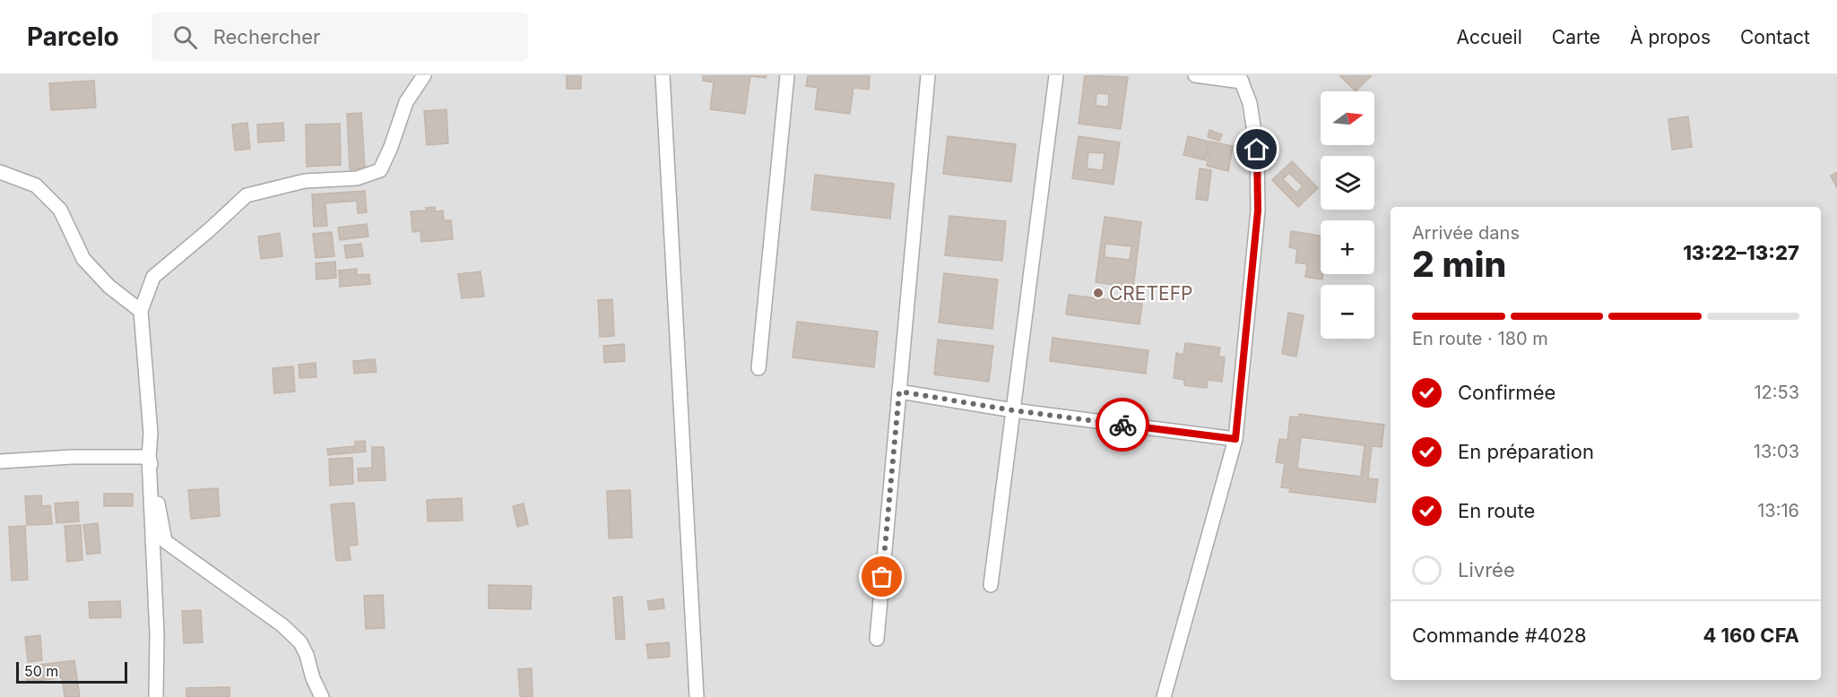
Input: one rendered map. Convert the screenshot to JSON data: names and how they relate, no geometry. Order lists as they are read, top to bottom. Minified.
{"places":["CRETEFP"],"scale_bar":"50 m","north":"right","page":{"header":"Parcelo","search":"Rechercher","nav":["Accueil","Carte","À propos","Contact"],"map_buttons":["+","−"],"heading":["2 min","Arrivée dans","13:22–13:27"],"panel":["Commande #4028","4 160 CFA"],"bar":"En route · 180 m","list":[["Confirmée","12:53"],["En préparation","13:03"],["En route","13:16"],"Livrée"],"scale":"50 m"}}
